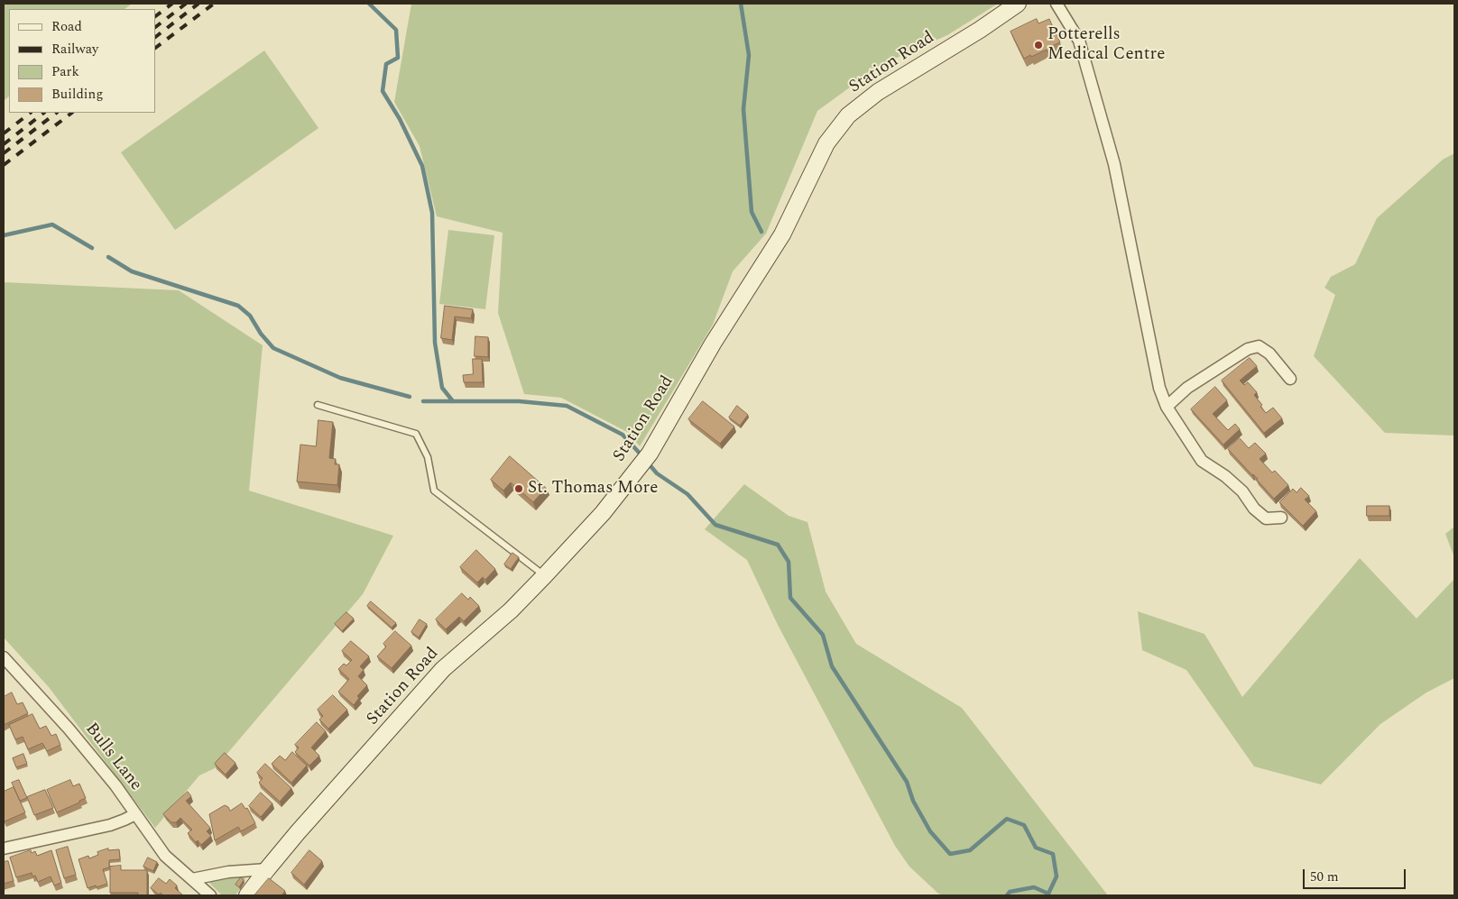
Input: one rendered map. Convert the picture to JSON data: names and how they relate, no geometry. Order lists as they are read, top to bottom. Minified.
{"streets":{"street":["Station Road","Bulls Lane"]},"places":["Potterells Medical Centre","St. Thomas More"],"legend":["Road","Railway","Park","Building"],"scale_bar":"50 m"}
